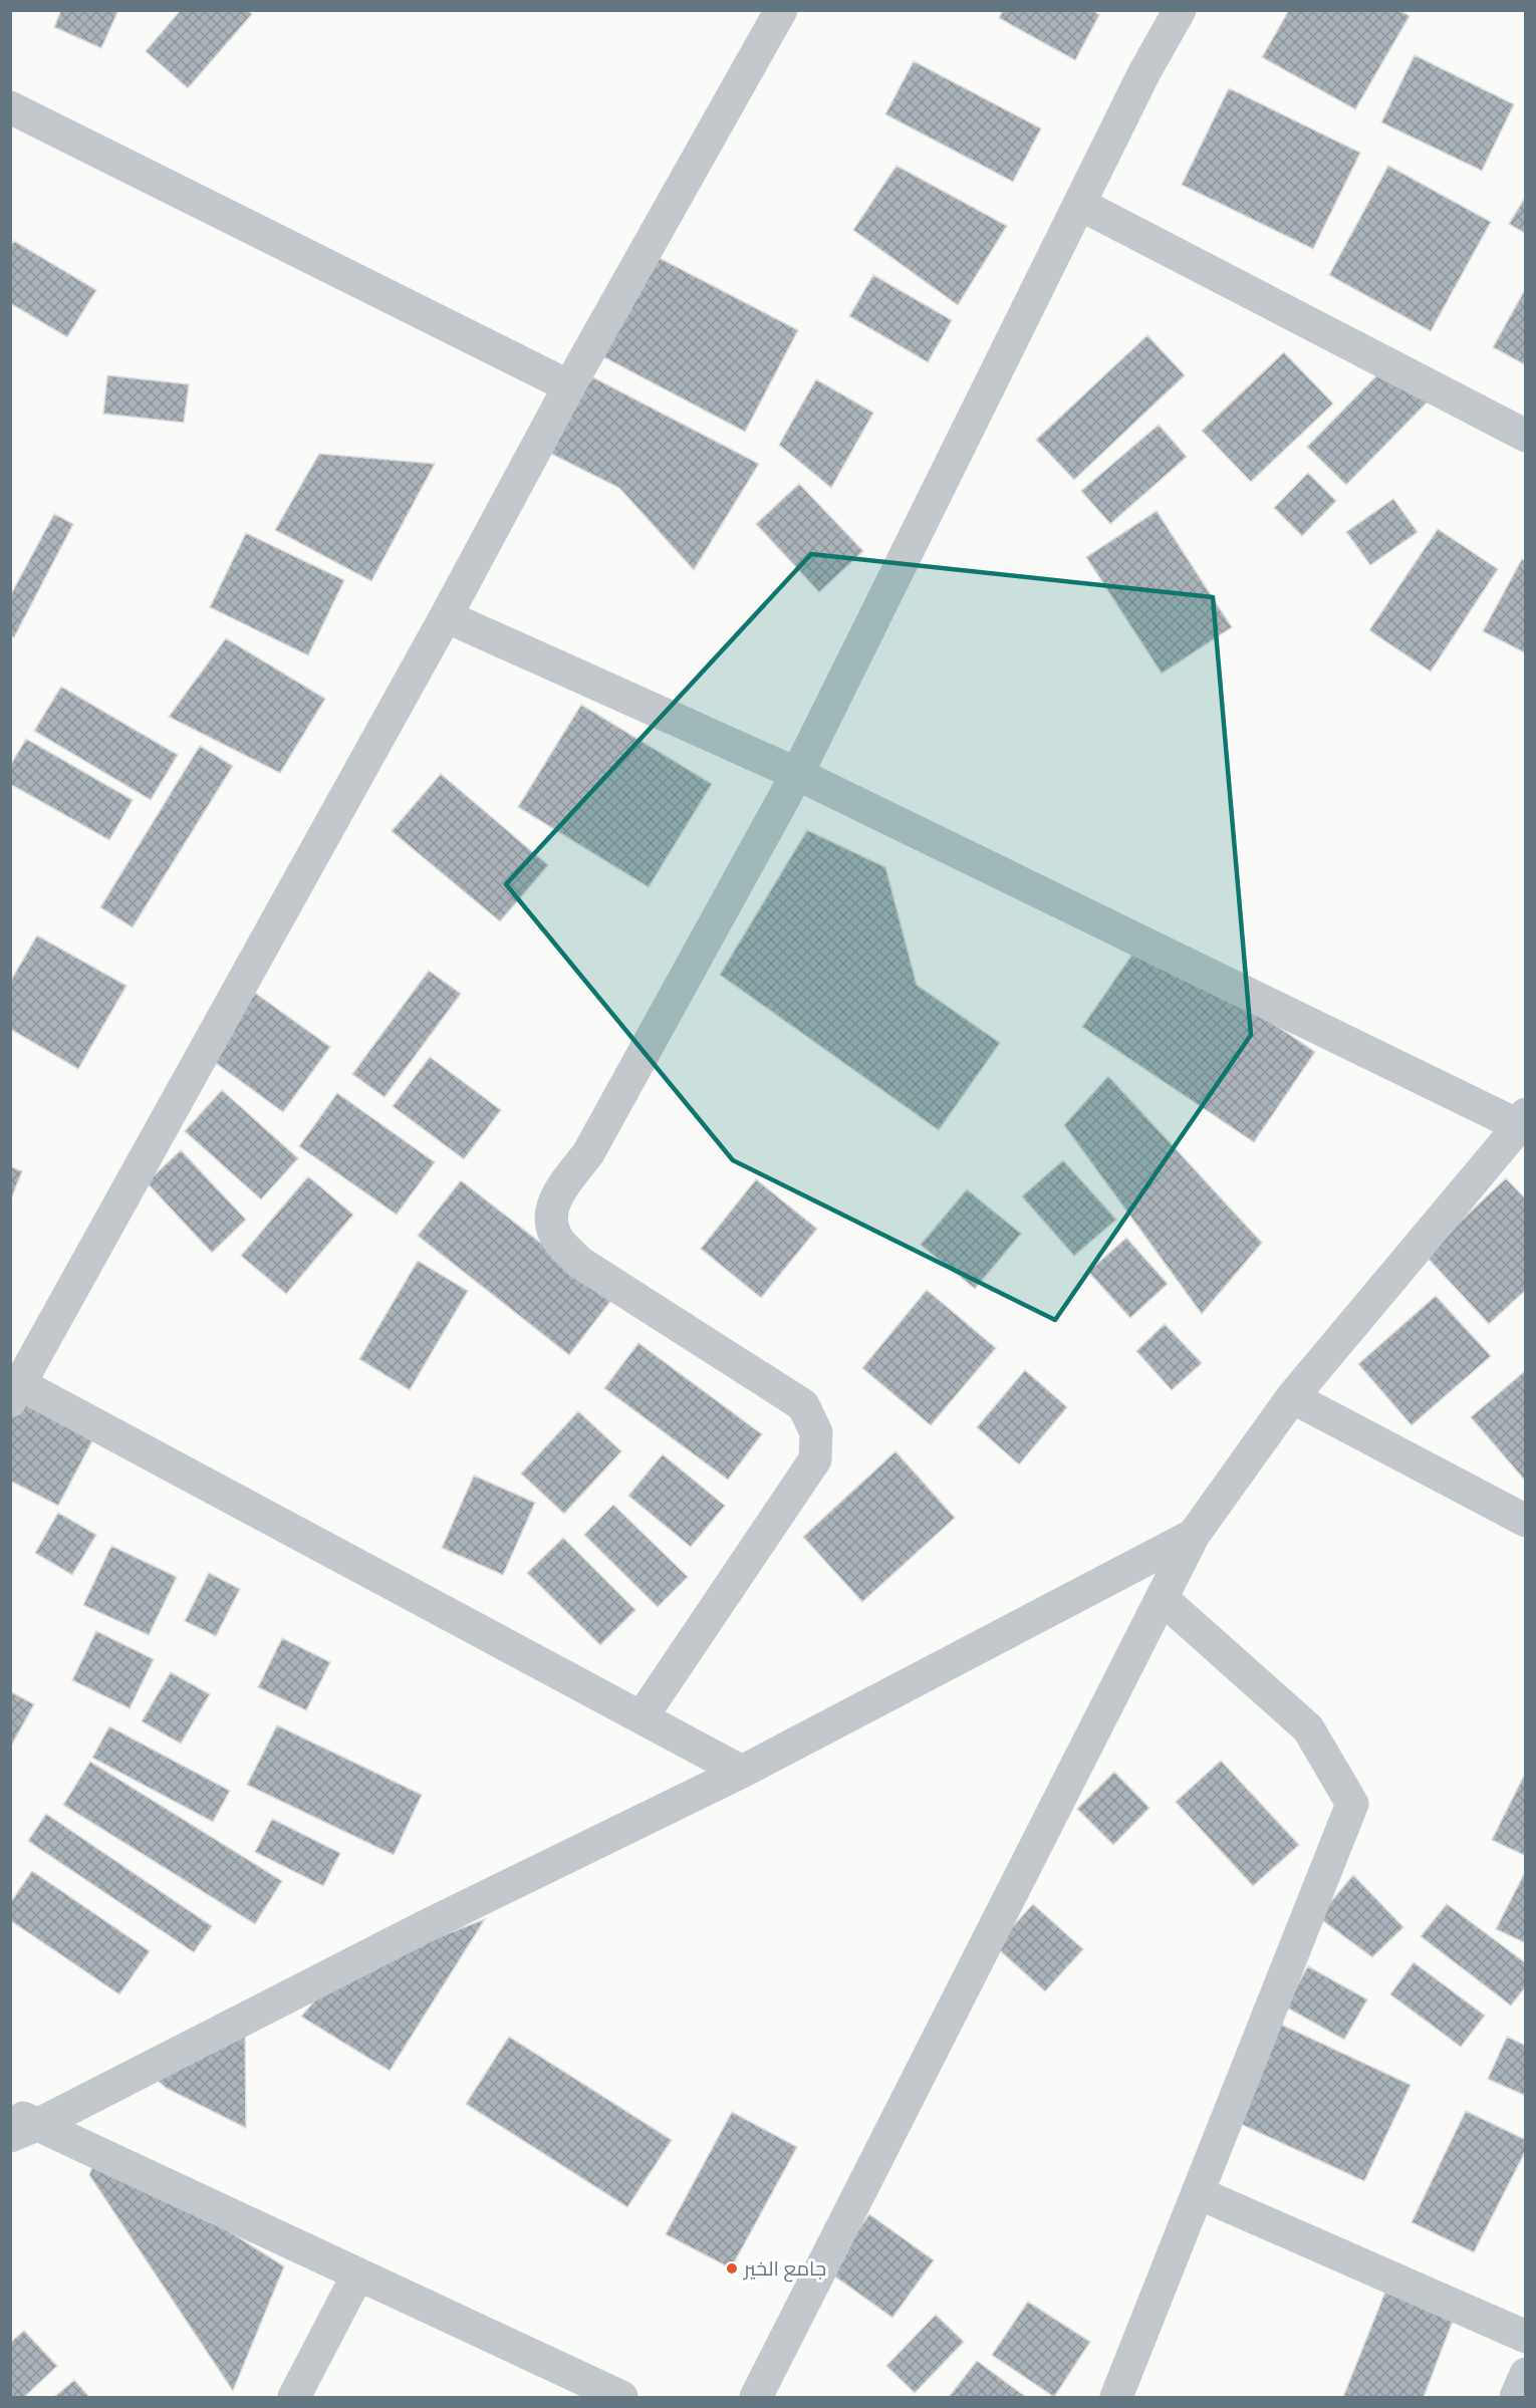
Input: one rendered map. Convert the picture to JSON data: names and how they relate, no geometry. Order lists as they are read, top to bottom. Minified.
{"places":["جامع الخير"]}
